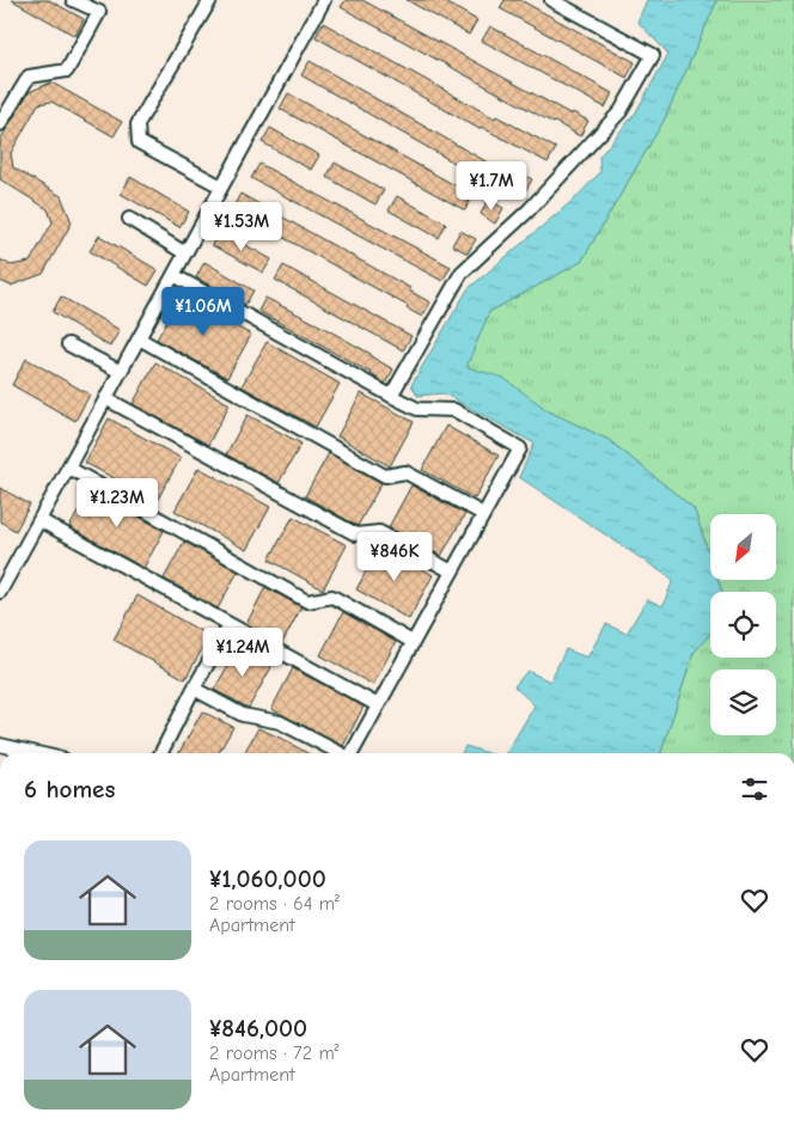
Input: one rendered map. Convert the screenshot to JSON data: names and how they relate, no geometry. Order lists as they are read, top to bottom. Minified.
{"north":"bottom left","page":{"price":["¥1.7M","¥1.53M","¥1.06M","¥1.23M","¥846K","¥1.24M"],"heading":"6 homes","list":[{"name":"¥1,060,000","note":"2 rooms · 64 m² · Apartment"},{"name":"¥846,000","note":"2 rooms · 72 m² · Apartment"}]}}
